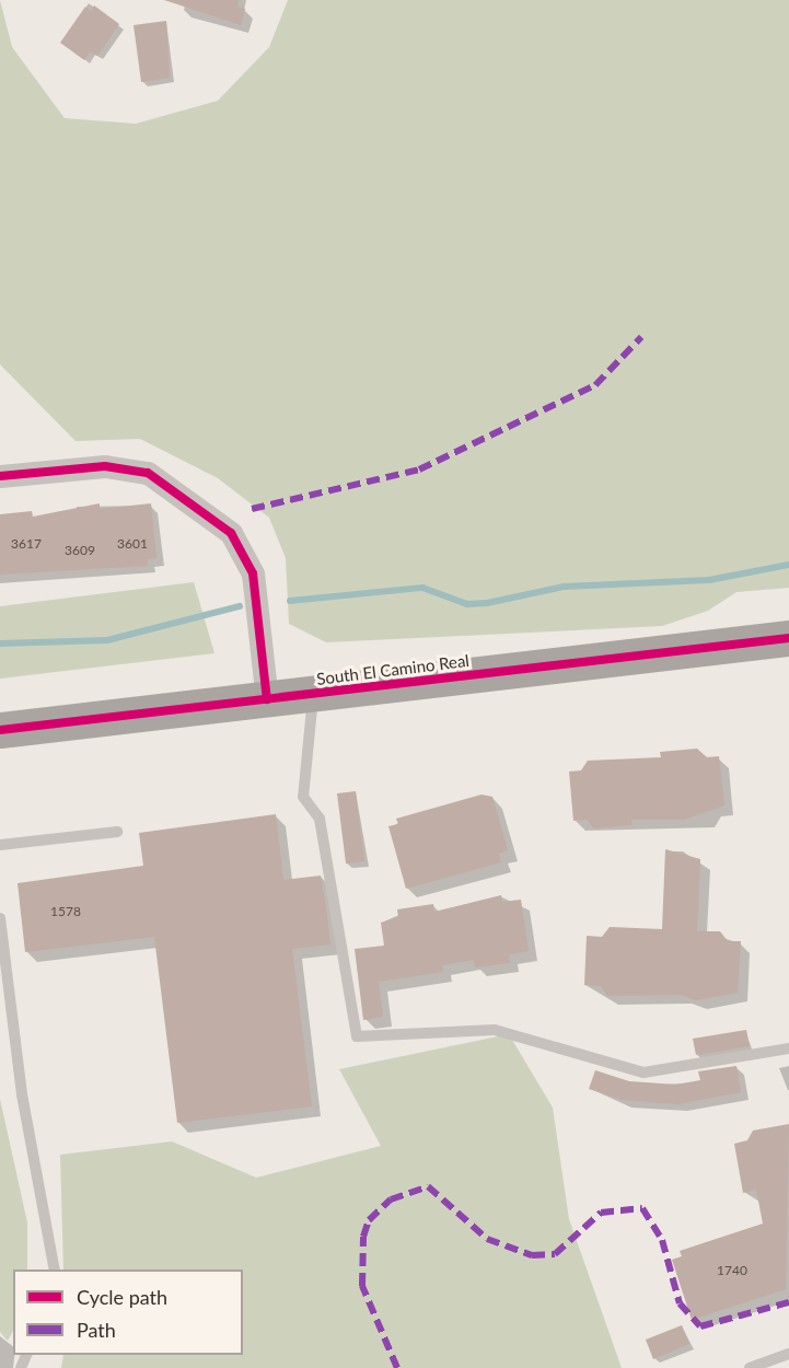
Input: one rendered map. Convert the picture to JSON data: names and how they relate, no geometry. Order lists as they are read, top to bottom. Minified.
{"streets":{"main road":["South El Camino Real"]},"house_numbers":["3617","3601","3609","1578","1740"],"legend":["Cycle path","Path"]}
